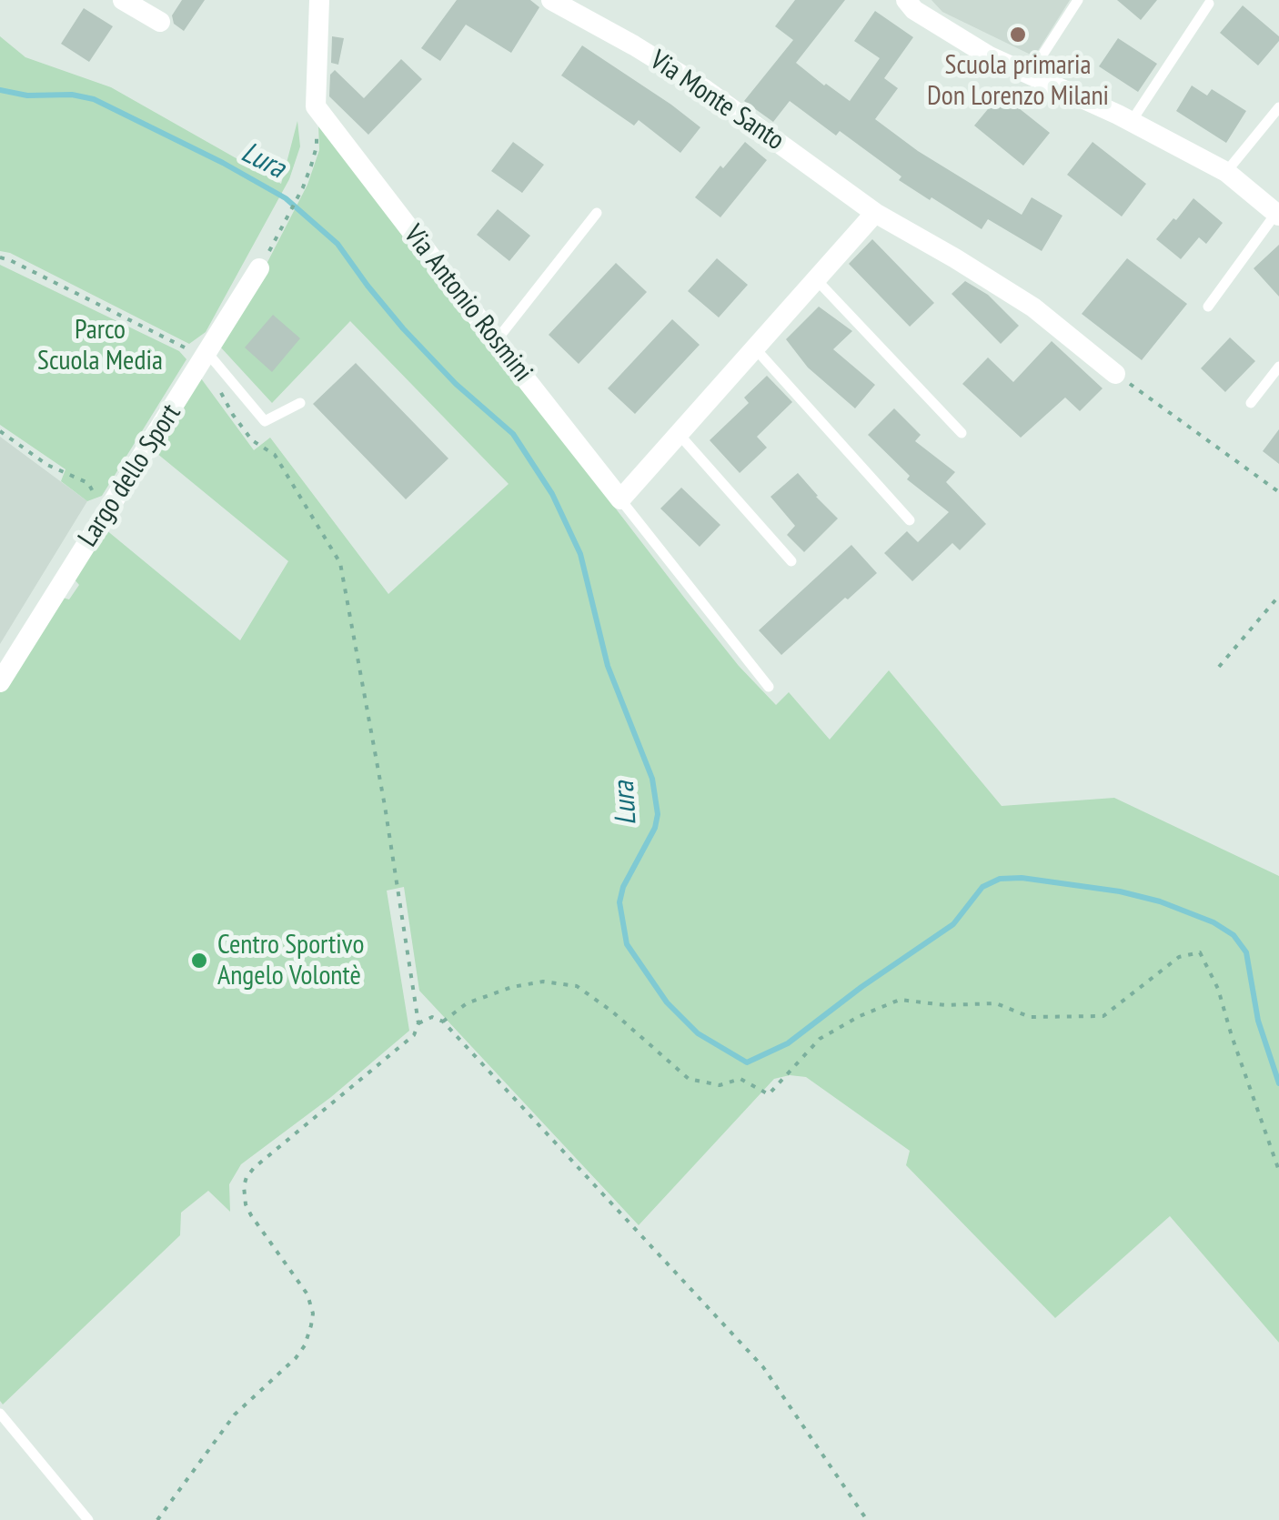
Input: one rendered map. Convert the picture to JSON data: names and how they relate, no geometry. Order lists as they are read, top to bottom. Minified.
{"streets":{"street":["Via Monte Santo","Via Antonio Rosmini","Largo dello Sport"]},"water":["Lura"],"parks":["Parco Scuola Media"],"places":["Scuola primaria Don Lorenzo Milani","Centro Sportivo Angelo Volontè"]}
